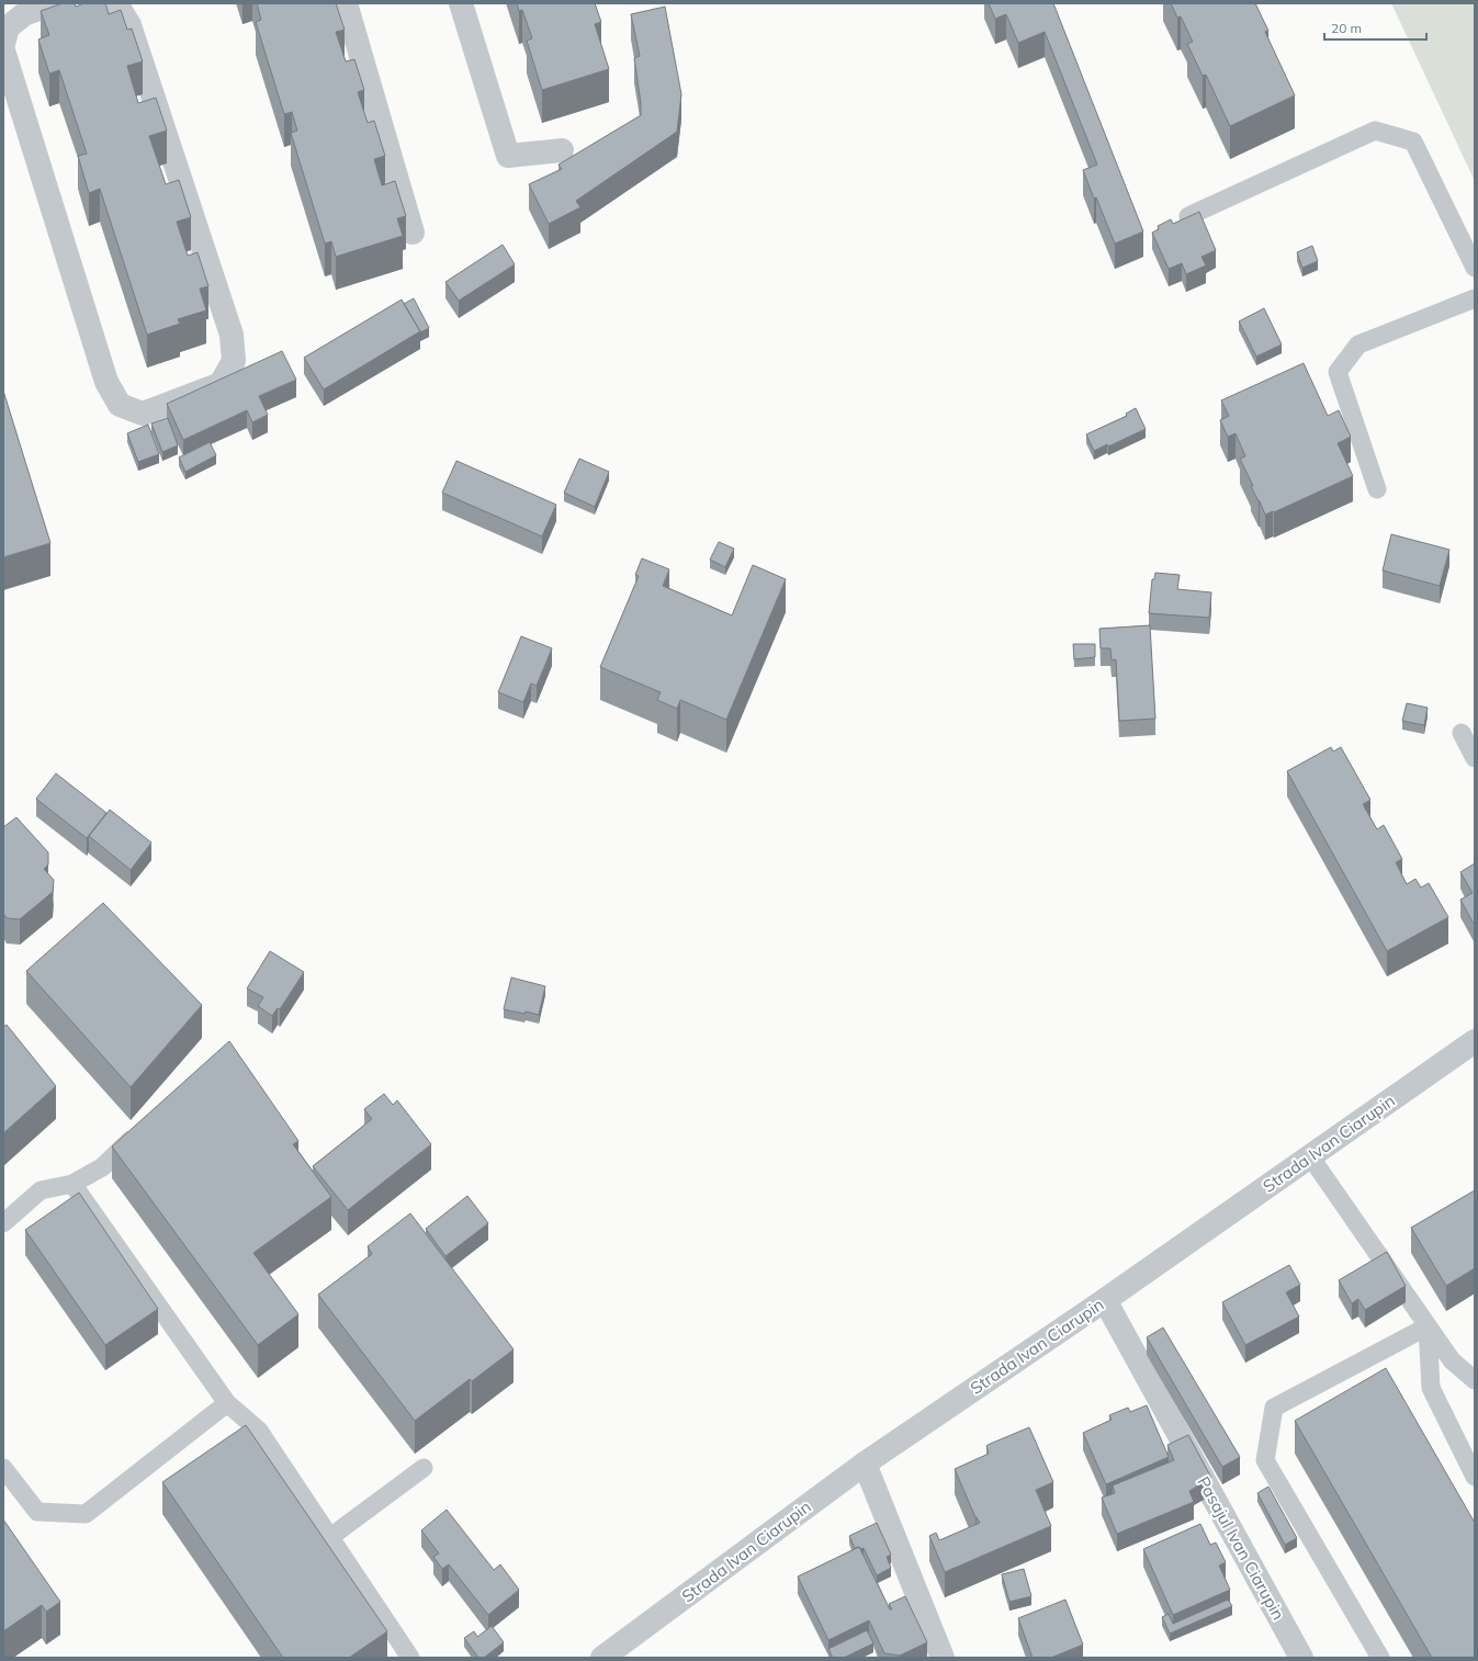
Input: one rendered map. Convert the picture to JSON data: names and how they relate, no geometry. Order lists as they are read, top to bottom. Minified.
{"streets":{"street":["Strada Ivan Ciarupin","Pasajul Ivan Ciarupin"]},"crossings":[["Strada Ivan Ciarupin","Pasajul Ivan Ciarupin"]],"scale_bar":"20 m"}
